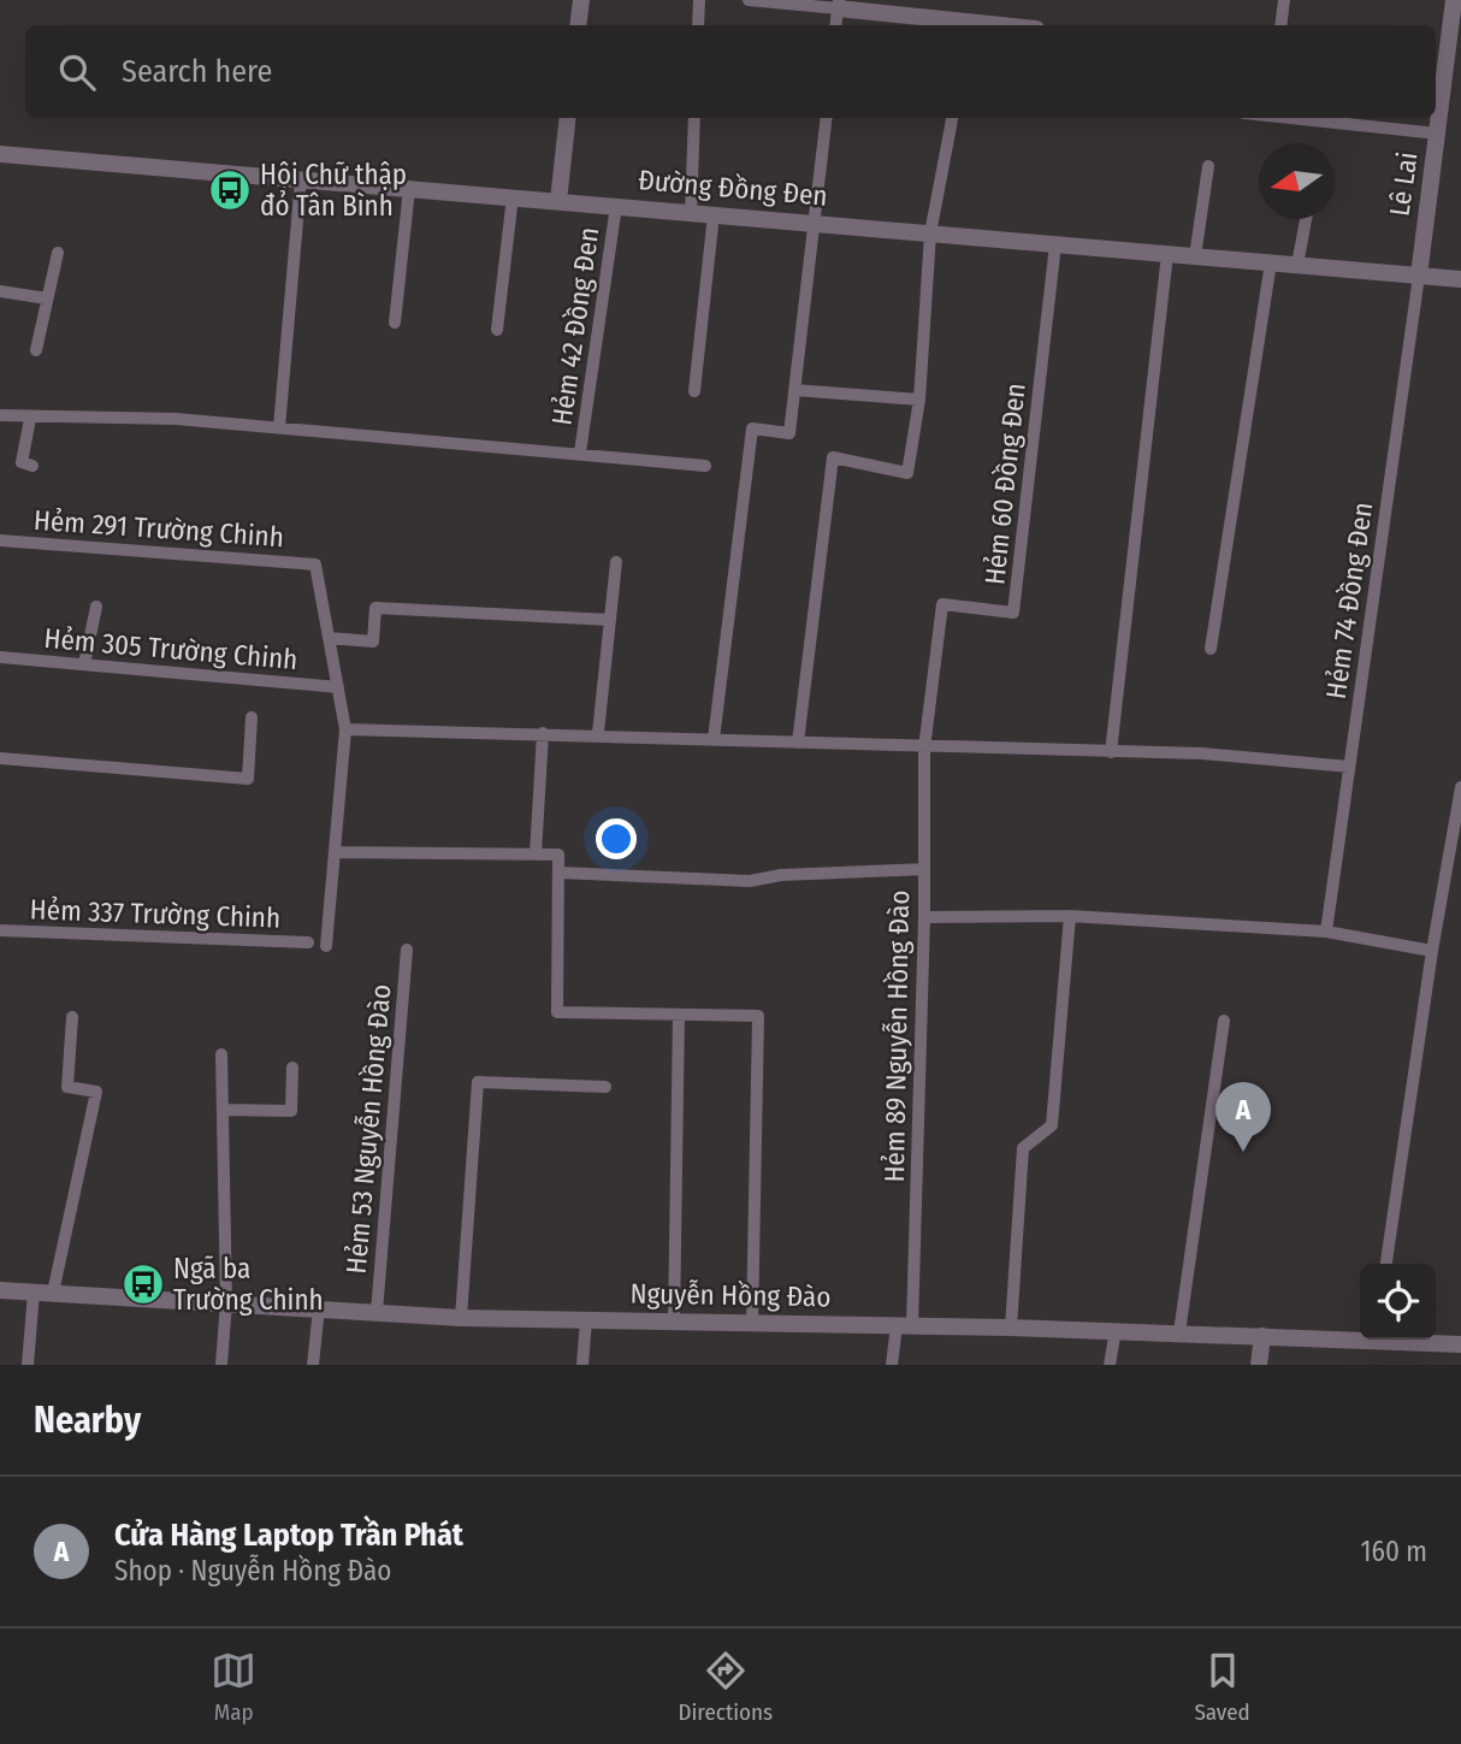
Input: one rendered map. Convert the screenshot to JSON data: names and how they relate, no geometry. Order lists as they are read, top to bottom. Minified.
{"streets":{"street":["Lê Lai","Đường Đồng Đen","Nguyễn Hồng Đào"],"lane":["Hẻm 42 Đồng Đen","Hẻm 60 Đồng Đen","Hẻm 291 Trường Chinh","Hẻm 74 Đồng Đen","Hẻm 305 Trường Chinh","Hẻm 337 Trường Chinh","Hẻm 89 Nguyễn Hồng Đào","Hẻm 53 Nguyễn Hồng Đào"]},"crossings":[["Lê Lai","Đường Đồng Đen"],["Lê Lai","Hẻm 74 Đồng Đen"],["Đường Đồng Đen","Hẻm 42 Đồng Đen"],["Đường Đồng Đen","Hẻm 60 Đồng Đen"],["Đường Đồng Đen","Hẻm 74 Đồng Đen"],["Hẻm 60 Đồng Đen","Hẻm 89 Nguyễn Hồng Đào"],["Hẻm 89 Nguyễn Hồng Đào","Nguyễn Hồng Đào"],["Hẻm 53 Nguyễn Hồng Đào","Nguyễn Hồng Đào"]],"places":{"bus stop":["Hội Chữ thập đỏ Tân Bình","Ngã ba Trường Chinh"]},"north":"left","page":{"search":"Search here","pins":"A","heading":"Nearby","list":[{"mark":"A","name":"Cửa Hàng Laptop Trần Phát","note":"Shop · Nguyễn Hồng Đào","value":"160 m"}],"nav":["Map","Directions","Saved"]}}
